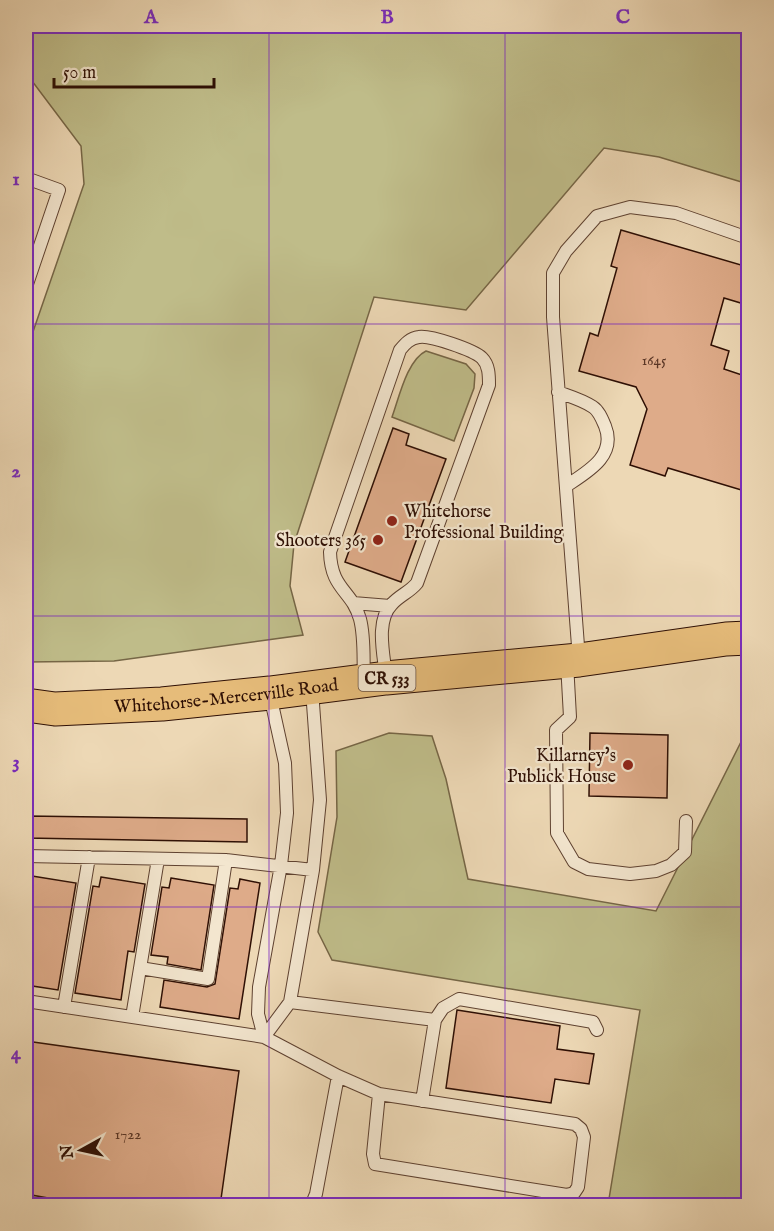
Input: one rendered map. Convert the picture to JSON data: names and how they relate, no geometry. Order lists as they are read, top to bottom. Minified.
{"streets":{"main road":["CR 533","Whitehorse-Mercerville Road"]},"places":["Whitehorse Professional Building","Shooters 365","Killarney's Publick House"],"house_numbers":["1645","1722"],"scale_bar":"50 m","north":"left","grid":{"columns":["A","B","C"],"rows":["1","2","3","4"]}}
